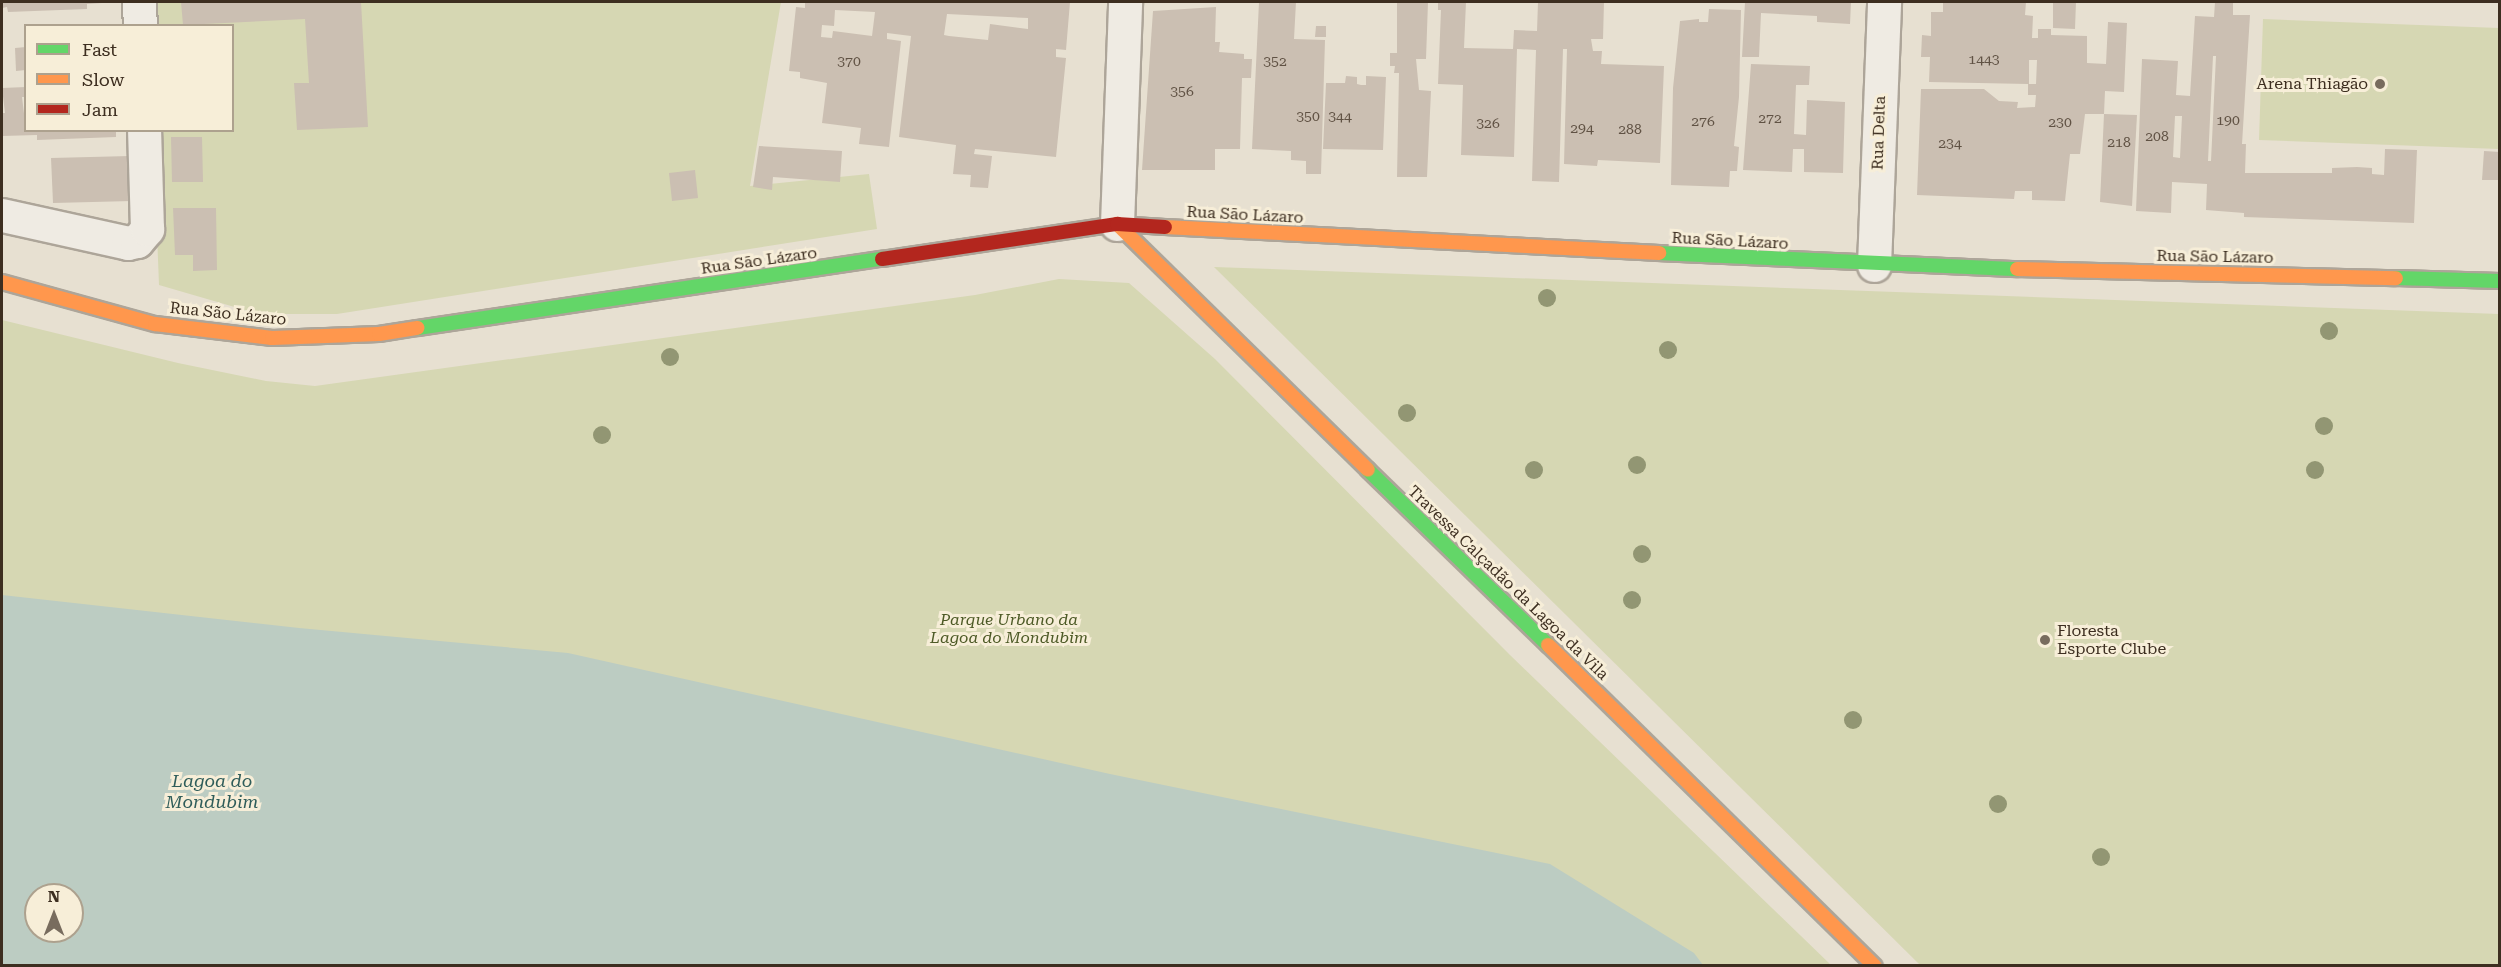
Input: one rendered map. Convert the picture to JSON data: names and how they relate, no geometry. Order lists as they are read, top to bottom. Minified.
{"streets":{"street":["Rua Delta","Rua São Lázaro","Travessa Calçadão da Lagoa da Vila"]},"crossings":[["Rua Delta","Rua São Lázaro"],["Rua São Lázaro","Travessa Calçadão da Lagoa da Vila"]],"water":["Lagoa do Mondubim"],"parks":["Parque Urbano da Lagoa do Mondubim"],"places":["Arena Thiagão","Floresta Esporte Clube"],"house_numbers":["1443","370","352","356","350","344","272","190","276","230","326","294","288","208","218","234"],"legend":["Fast","Slow","Jam"],"north":"top"}
